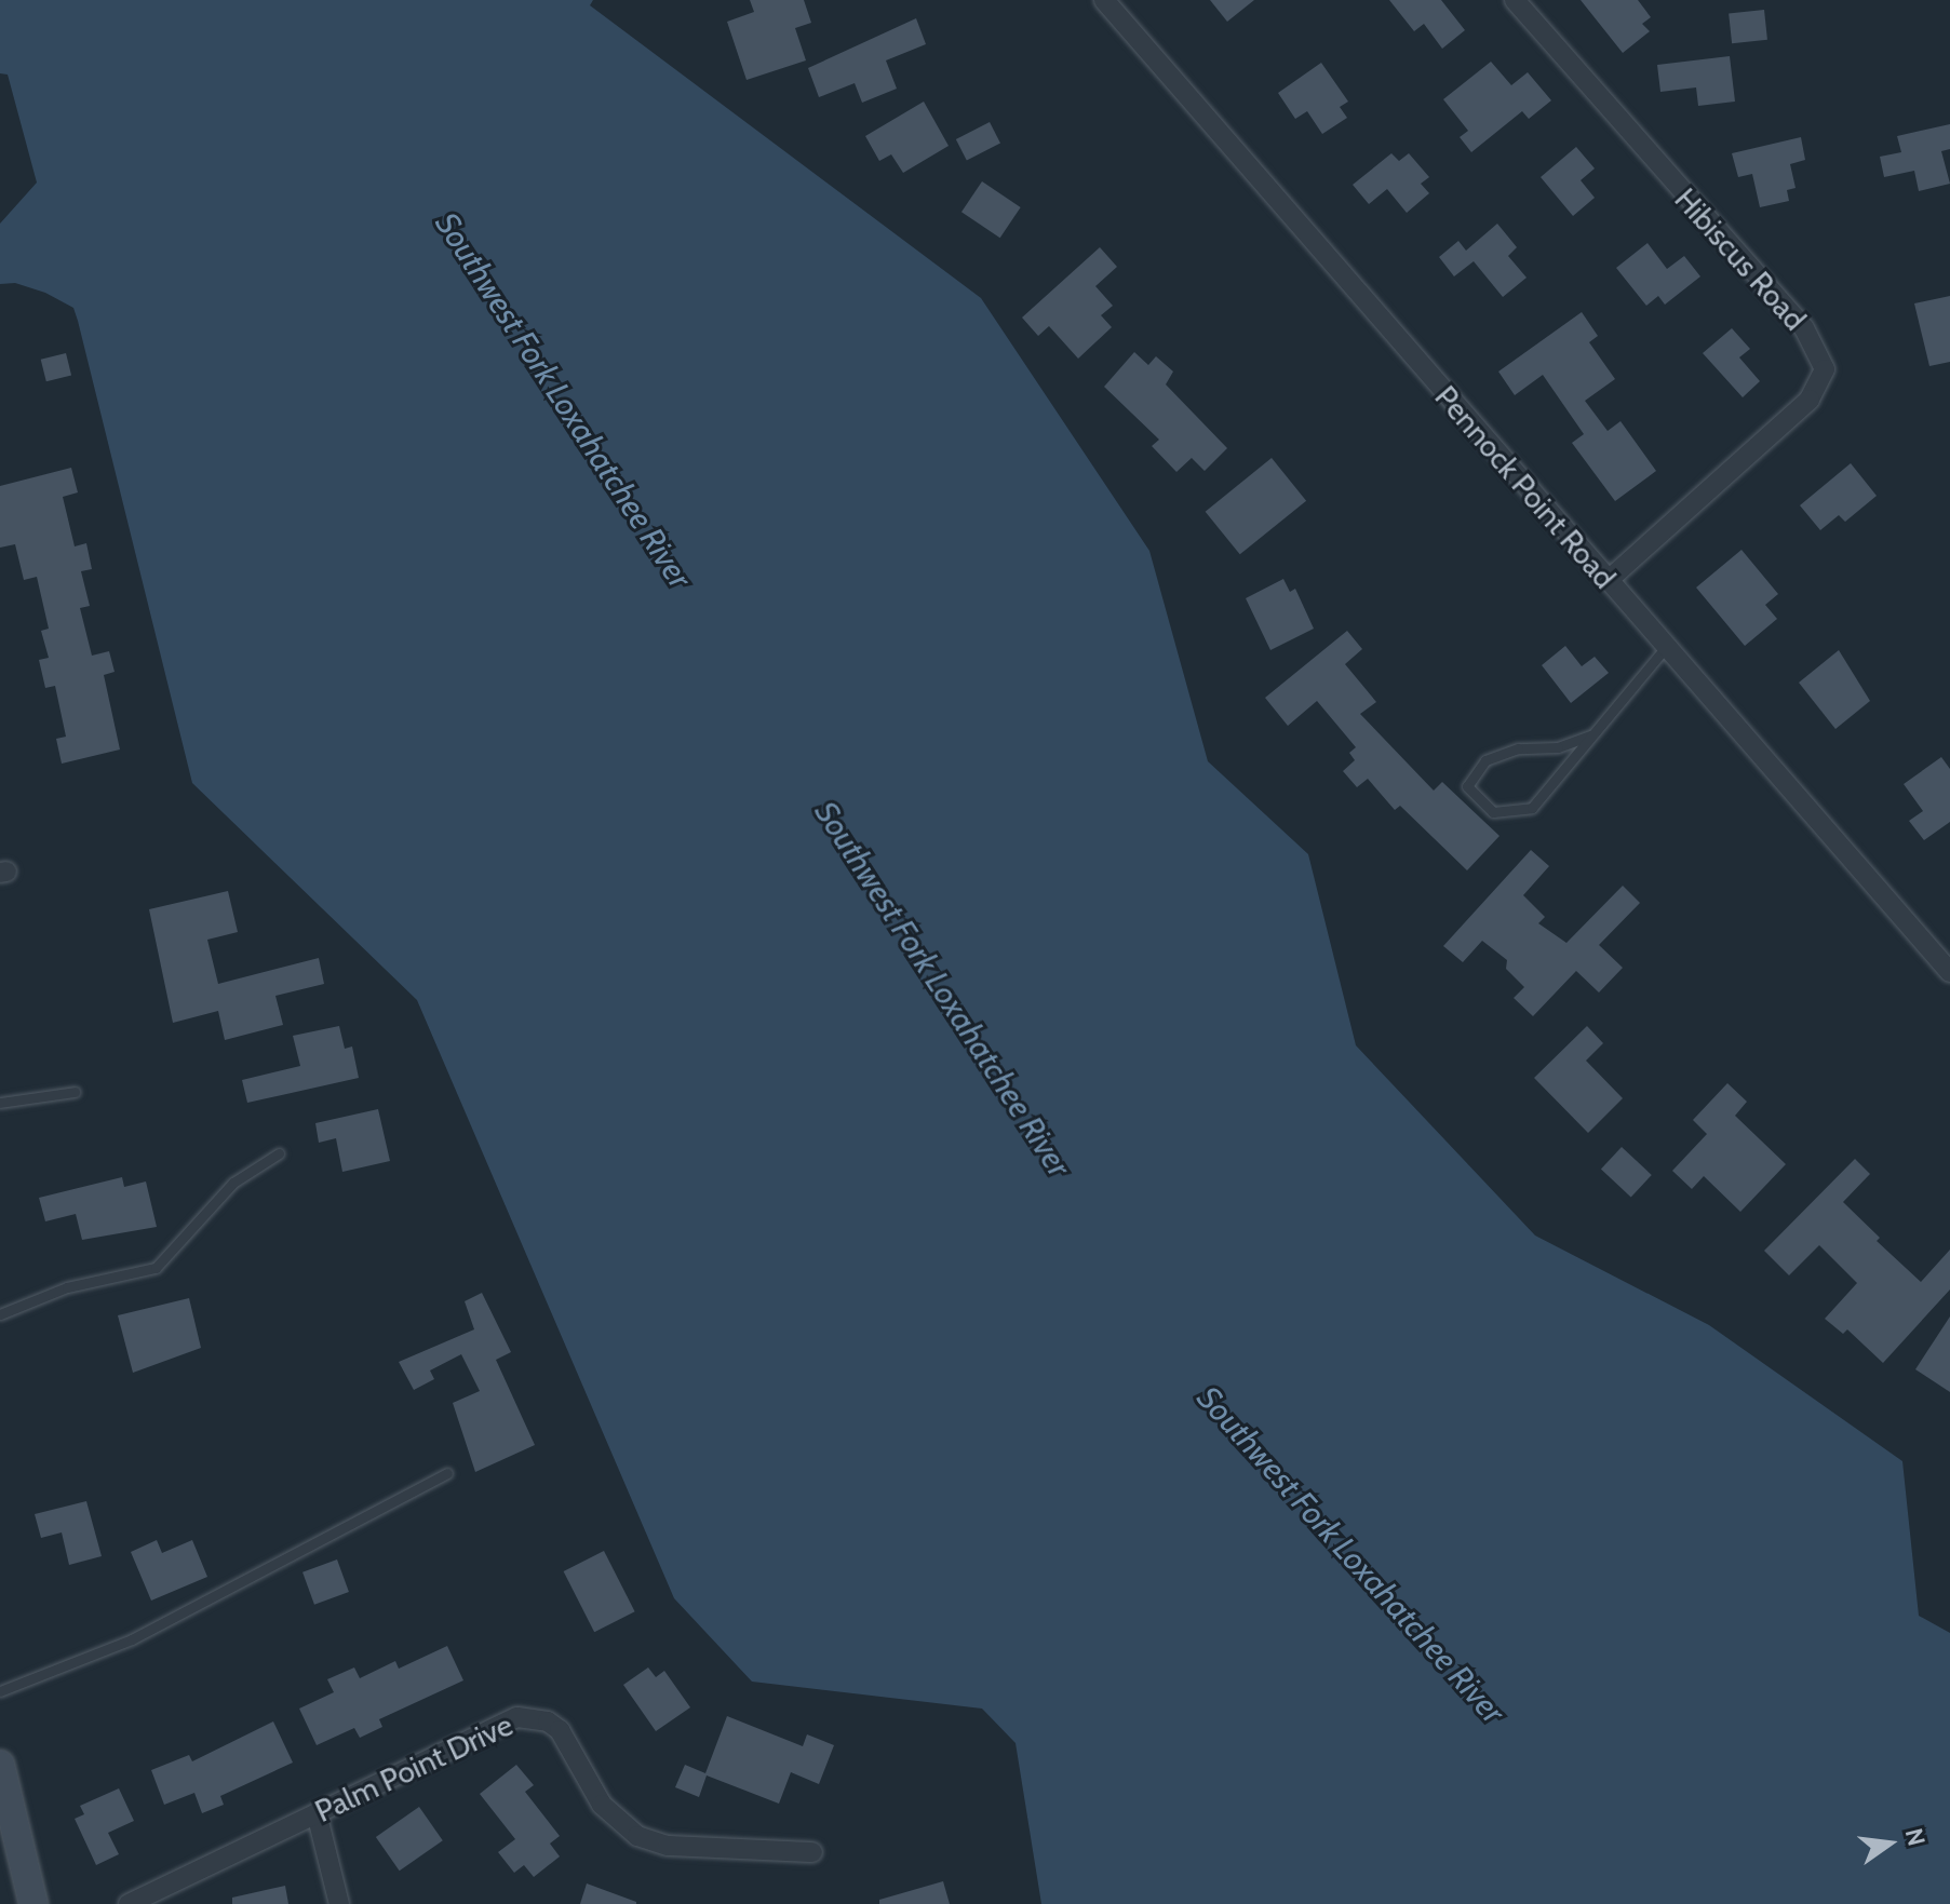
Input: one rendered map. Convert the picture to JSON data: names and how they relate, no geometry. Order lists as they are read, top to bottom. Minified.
{"streets":{"street":["Hibiscus Road","Pennock Point Road","Palm Point Drive"]},"crossings":[["Hibiscus Road","Pennock Point Road"]],"water":["Southwest Fork Loxahatchee River"],"north":"right"}
